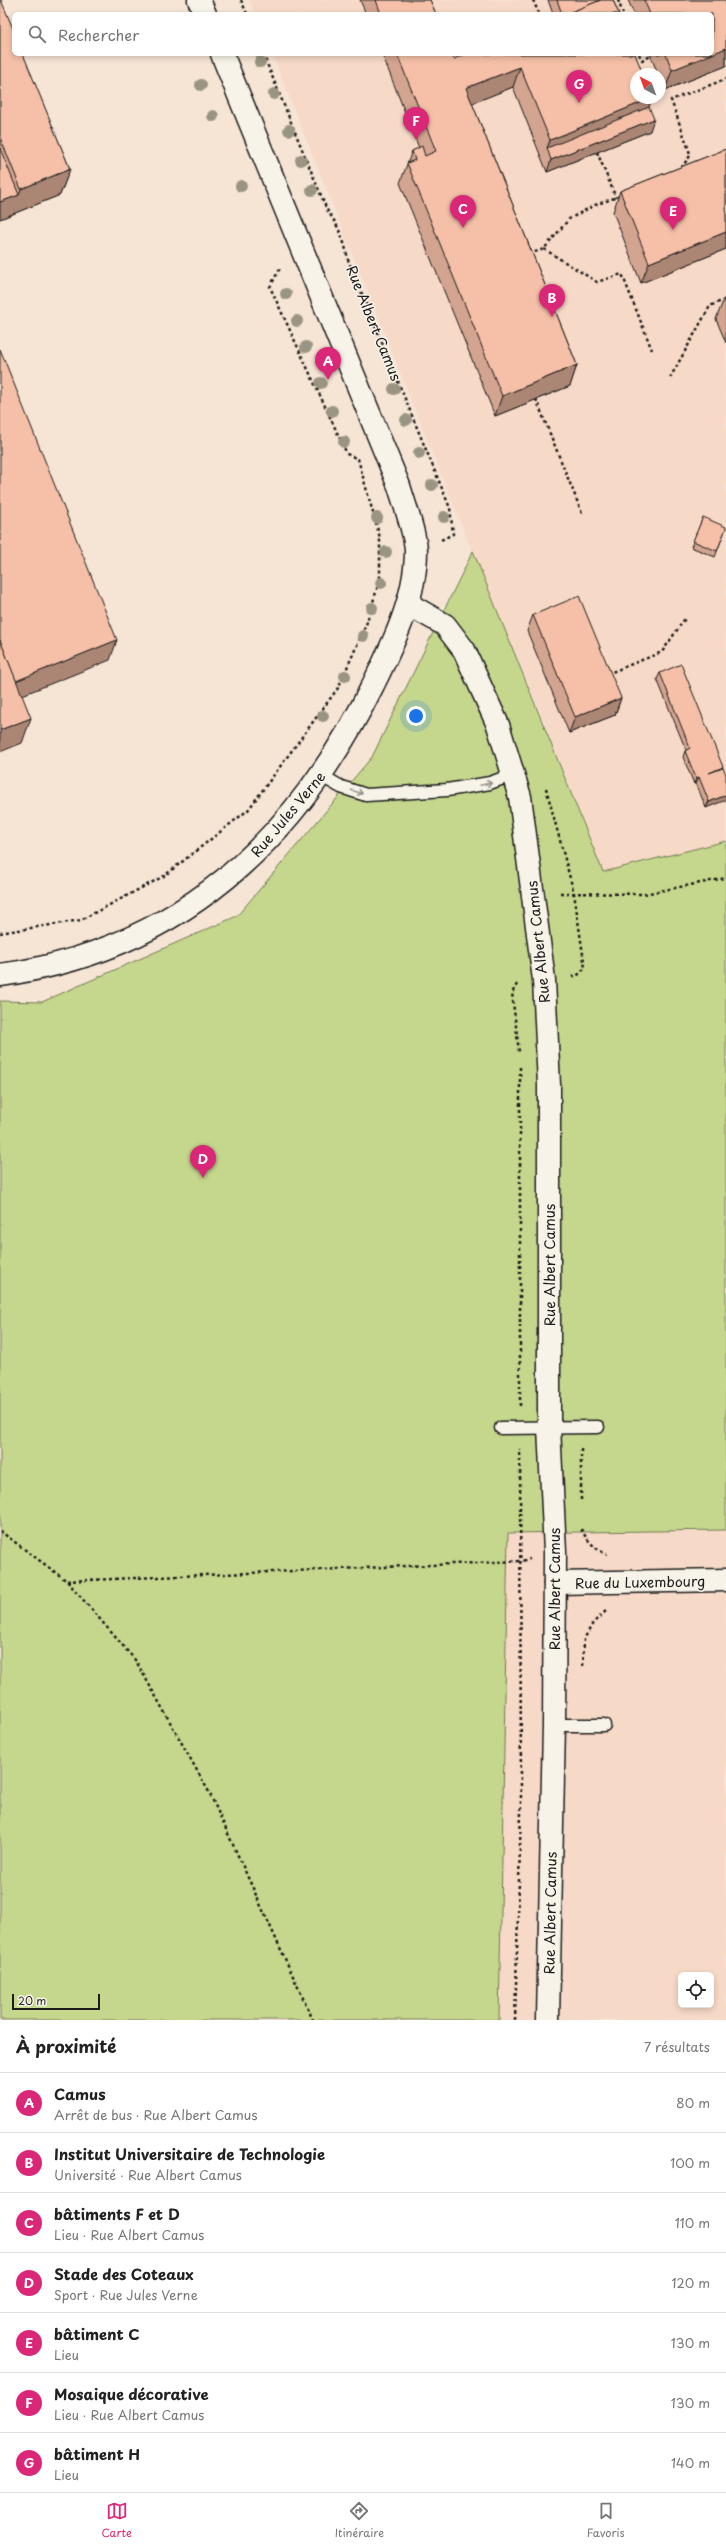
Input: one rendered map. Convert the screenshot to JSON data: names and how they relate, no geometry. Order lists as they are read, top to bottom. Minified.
{"streets":{"street":["Rue Albert Camus","Rue Jules Verne","Rue du Luxembourg"]},"crossings":[["Rue Albert Camus","Rue Jules Verne"],["Rue Albert Camus","Rue du Luxembourg"]],"scale_bar":"20 m","north":"top left","page":{"search":"Rechercher","pins":["G","F","C","E","B","A","D"],"scale":"20 m","heading":["À proximité","7 résultats"],"list":[{"mark":"A","name":"Camus","note":"Arrêt de bus · Rue Albert Camus","value":"80 m"},{"mark":"B","name":"Institut Universitaire de Technologie","note":"Université · Rue Albert Camus","value":"100 m"},{"mark":"C","name":"bâtiments F et D","note":"Lieu · Rue Albert Camus","value":"110 m"},{"mark":"D","name":"Stade des Coteaux","note":"Sport · Rue Jules Verne","value":"120 m"},{"mark":"E","name":"bâtiment C","note":"Lieu","value":"130 m"},{"mark":"F","name":"Mosaique décorative","note":"Lieu · Rue Albert Camus","value":"130 m"},{"mark":"G","name":"bâtiment H","note":"Lieu","value":"140 m"}],"nav":["Carte","Itinéraire","Favoris"]}}
